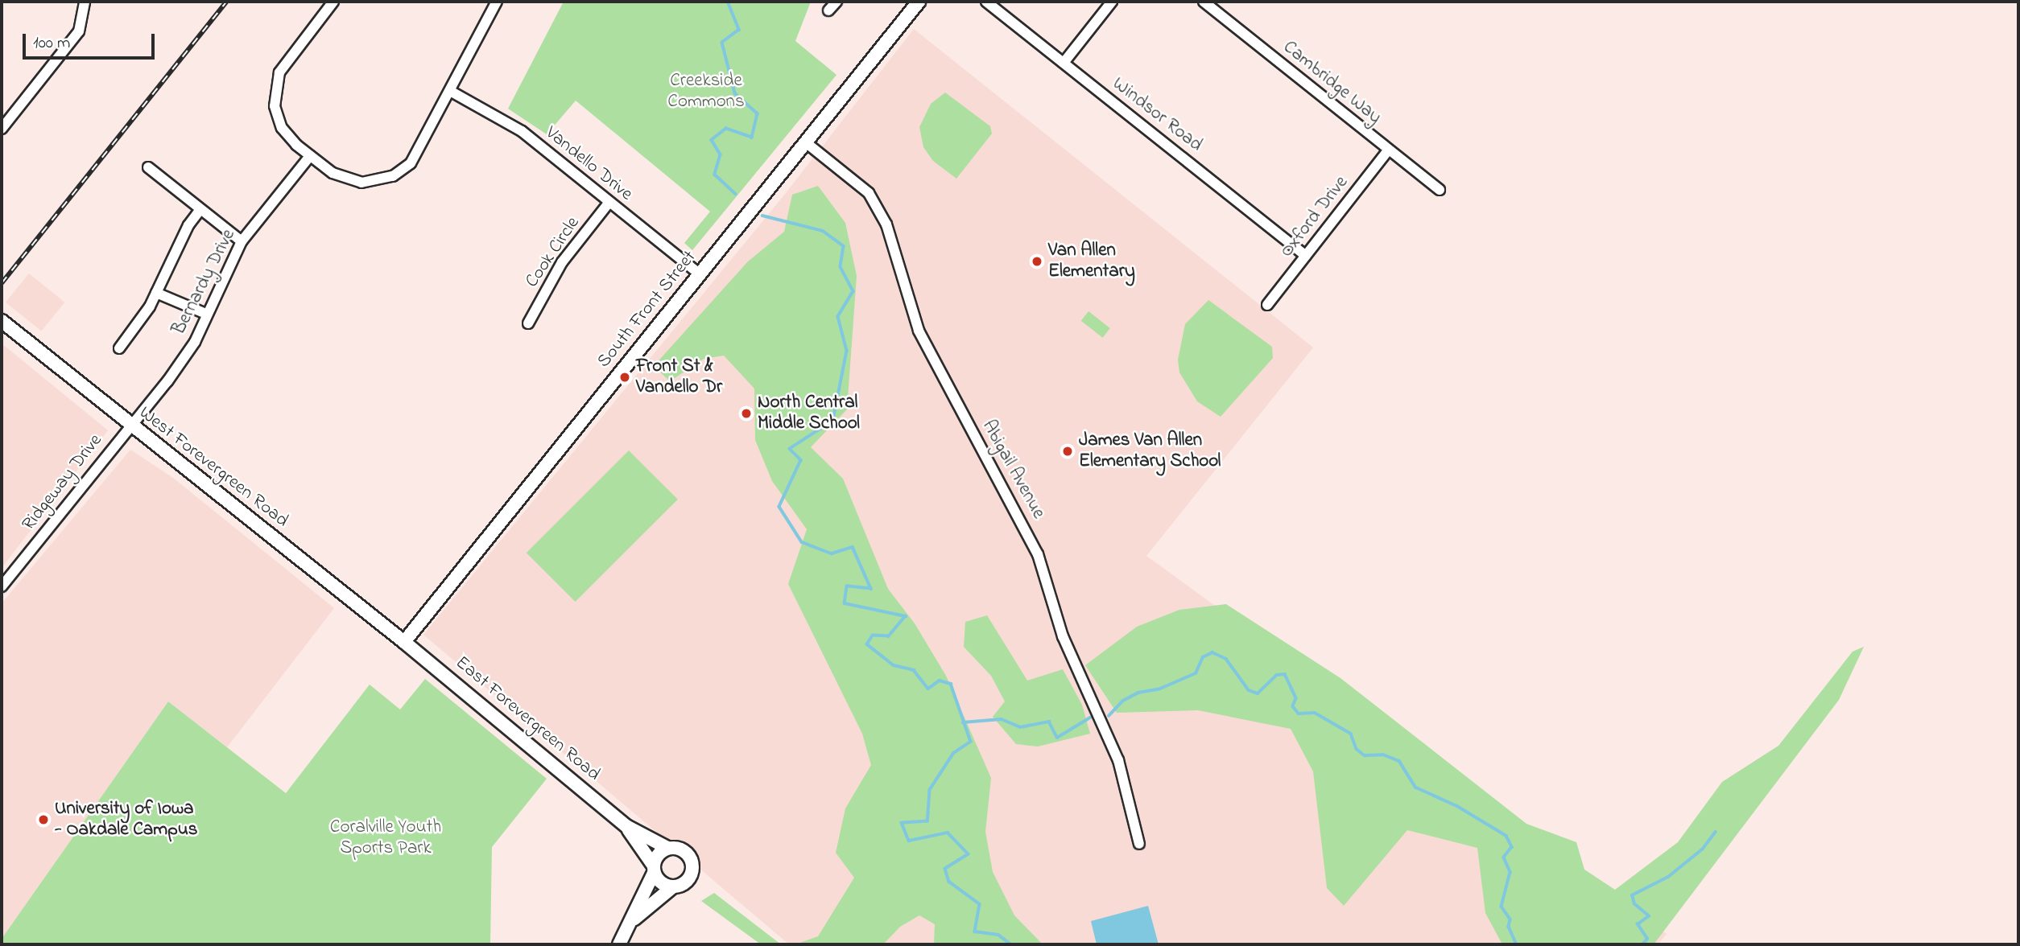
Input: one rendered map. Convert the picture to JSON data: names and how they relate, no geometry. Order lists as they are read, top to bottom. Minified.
{"streets":{"street":["Cambridge Way","Windsor Road","Vandello Drive","Oxford Drive","Cook Circle","Bernardy Drive","South Front Street","West Forevergreen Road","Abigail Avenue","Ridgeway Drive","East Forevergreen Road"]},"crossings":[["Cambridge Way","Oxford Drive"],["Windsor Road","Oxford Drive"],["Vandello Drive","Cook Circle"],["Vandello Drive","South Front Street"],["Bernardy Drive","West Forevergreen Road"],["Bernardy Drive","Ridgeway Drive"],["South Front Street","West Forevergreen Road"],["South Front Street","Abigail Avenue"],["South Front Street","East Forevergreen Road"],["West Forevergreen Road","Ridgeway Drive"],["West Forevergreen Road","East Forevergreen Road"]],"parks":["Creekside Commons","Coralville Youth Sports Park"],"places":["Van Allen Elementary","Front St & Vandello Dr","North Central Middle School","James Van Allen Elementary School","University of Iowa - Oakdale Campus"],"scale_bar":"100 m"}
